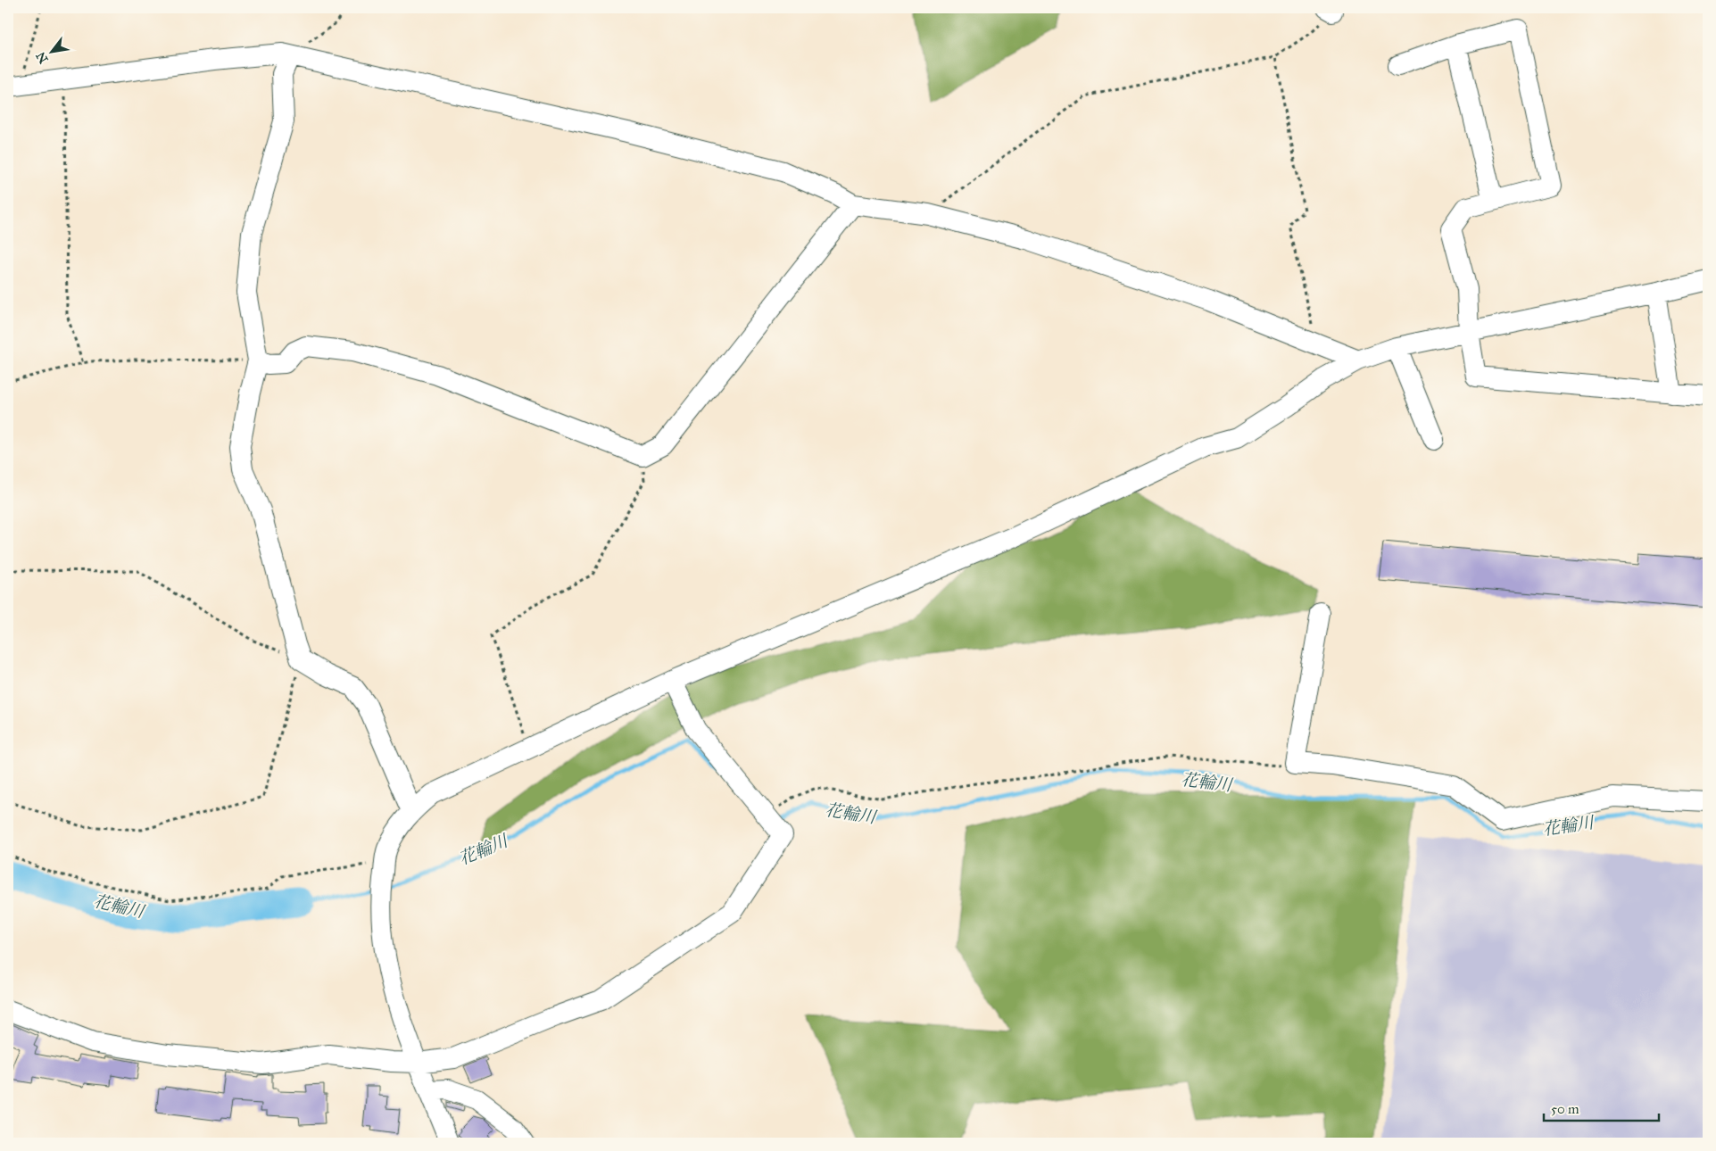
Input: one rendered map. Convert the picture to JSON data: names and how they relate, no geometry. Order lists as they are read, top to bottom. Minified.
{"water":["花輪川"],"scale_bar":"50 m","north":"bottom left"}
